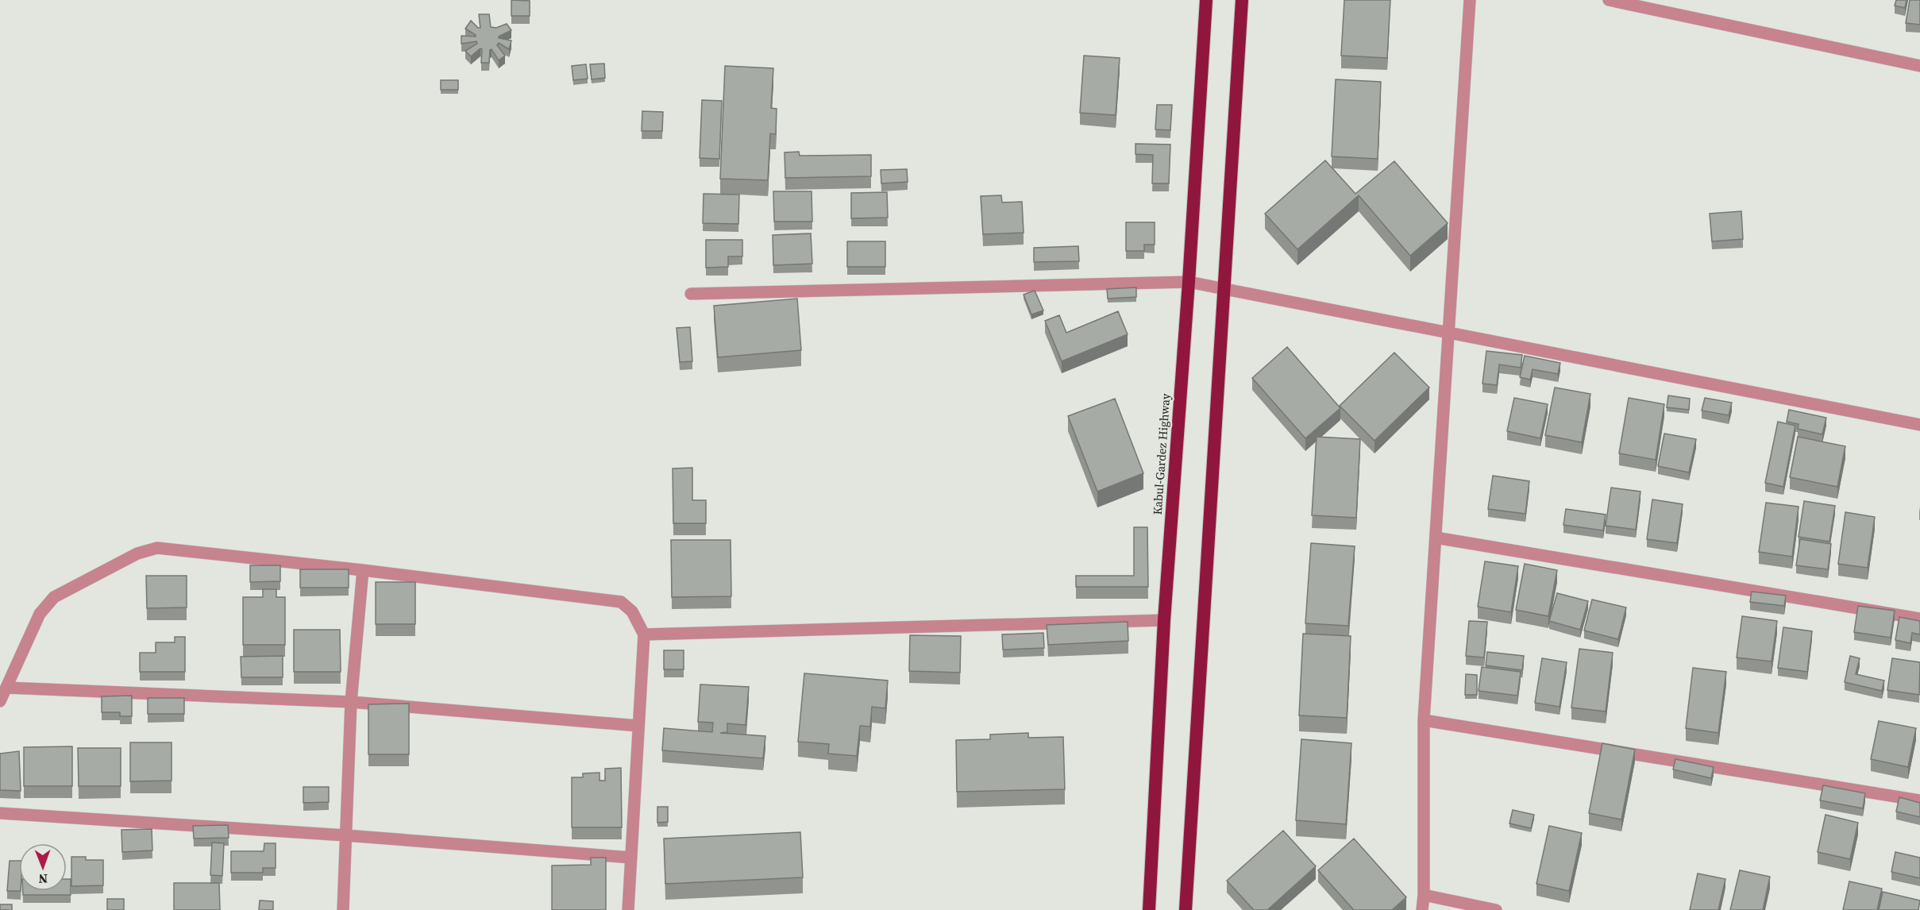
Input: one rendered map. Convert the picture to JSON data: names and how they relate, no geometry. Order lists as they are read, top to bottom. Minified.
{"streets":{"highway":["Kabul-Gardez Highway"]},"north":"bottom"}
